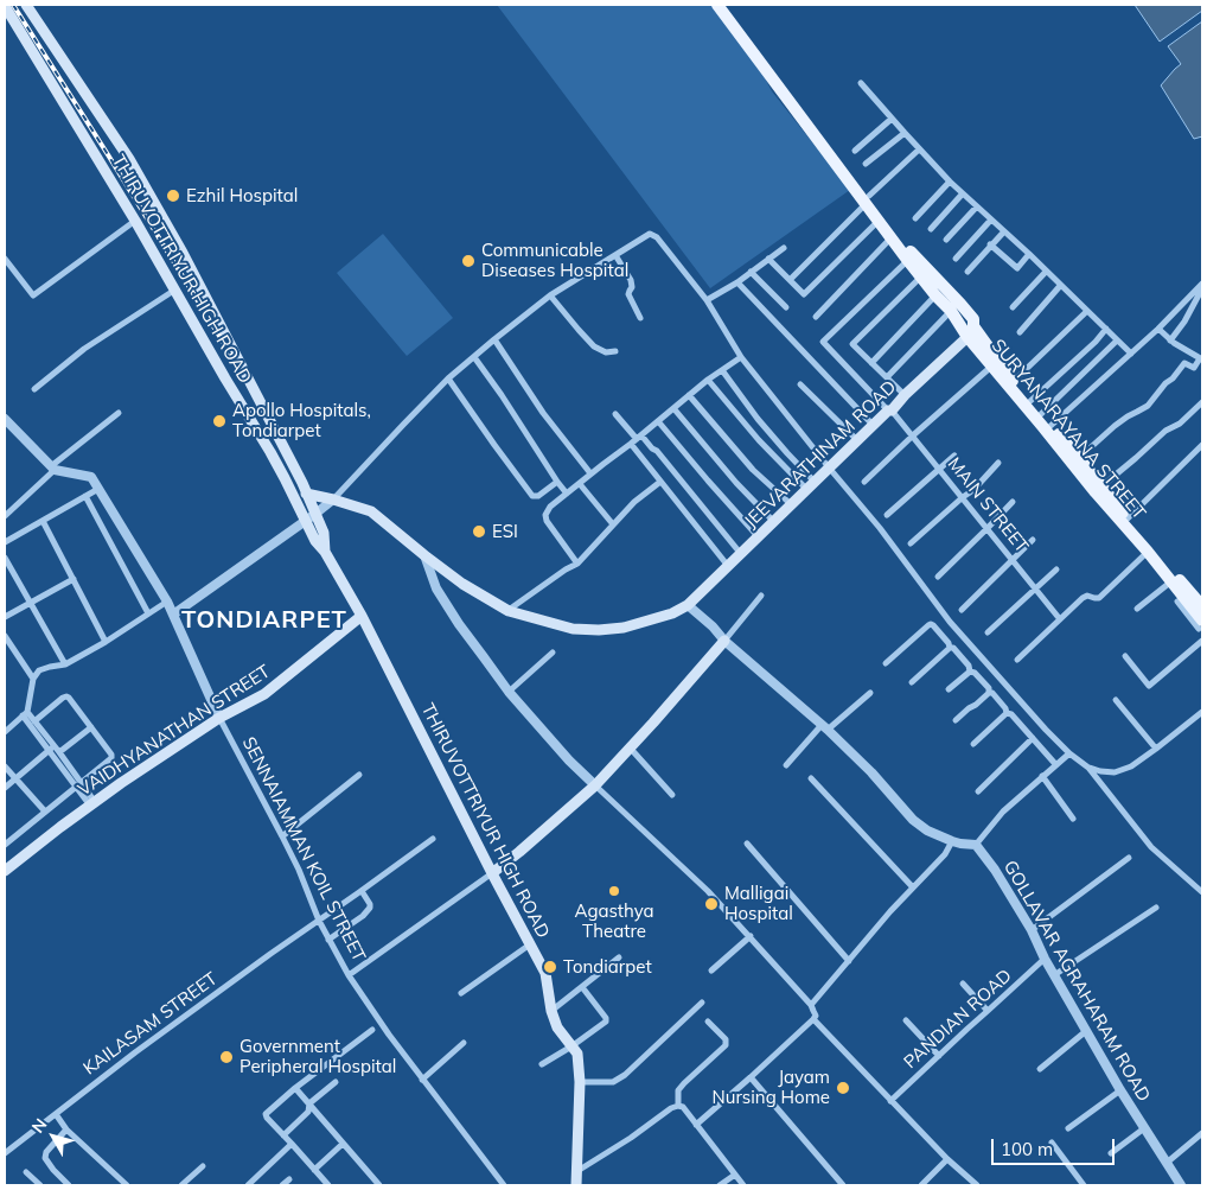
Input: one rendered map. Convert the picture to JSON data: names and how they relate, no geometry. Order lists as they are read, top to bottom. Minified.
{"streets":{"main road":["THIRUVOTTRIYUR HIGH ROAD","SURYANARAYANA STREET","JEEVARATHINAM ROAD","VAIDHYANATHAN STREET"],"street":["MAIN STREET","SENNAIAMMAN KOIL STREET","GOLLAVAR AGRAHARAM ROAD","PANDIAN ROAD","KAILASAM STREET"]},"crossings":[["THIRUVOTTRIYUR HIGH ROAD","VAIDHYANATHAN STREET"],["SURYANARAYANA STREET","JEEVARATHINAM ROAD"],["SURYANARAYANA STREET","MAIN STREET"],["JEEVARATHINAM ROAD","MAIN STREET"],["VAIDHYANATHAN STREET","SENNAIAMMAN KOIL STREET"],["SENNAIAMMAN KOIL STREET","KAILASAM STREET"],["GOLLAVAR AGRAHARAM ROAD","PANDIAN ROAD"]],"districts":["TONDIARPET"],"places":["Ezhil Hospital","Communicable Diseases Hospital","Apollo Hospitals, Tondiarpet","ESI","Agasthya Theatre","Malligai Hospital","Tondiarpet","Government Peripheral Hospital","Jayam Nursing Home"],"scale_bar":"100 m","north":"top left"}
